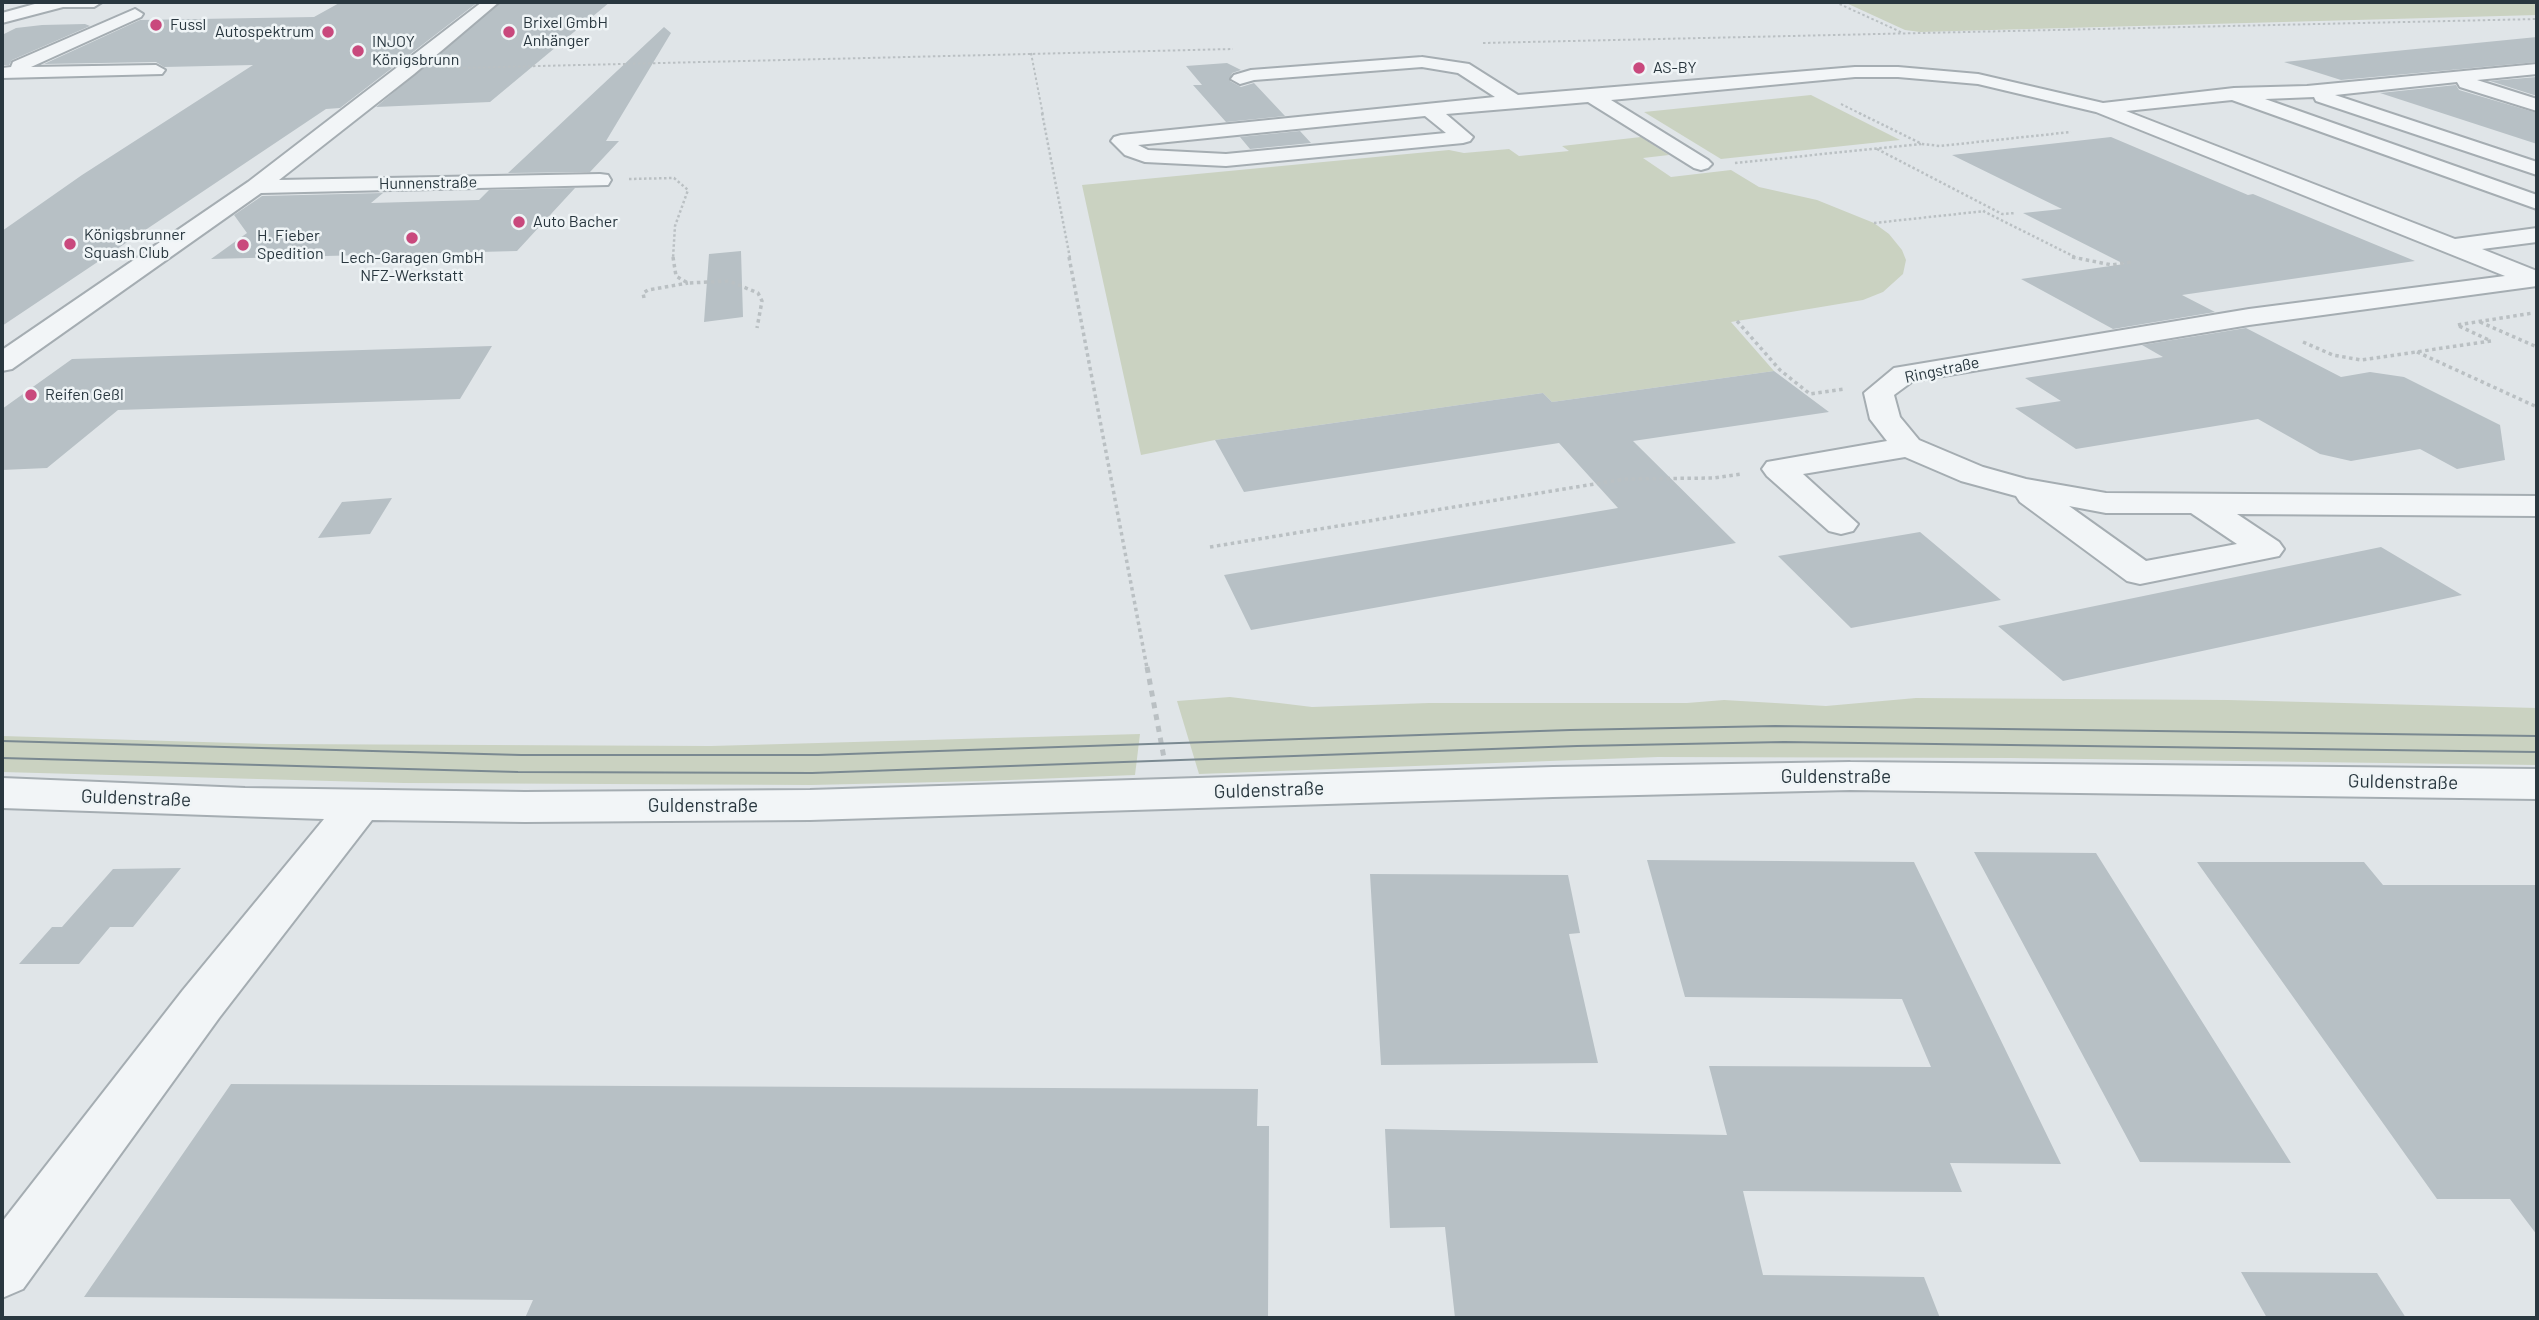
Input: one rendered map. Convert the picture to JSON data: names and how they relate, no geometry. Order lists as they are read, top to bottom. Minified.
{"streets":{"street":["Hunnenstraße","Ringstraße","Guldenstraße"]},"places":["Fussl","Autospektrum","Brixel GmbH Anhänger","INJOY Königsbrunn","AS-BY","Auto Bacher","Lech-Garagen GmbH NFZ-Werkstatt","Königsbrunner Squash Club","H. Fieber Spedition","Reifen Geßl"]}
